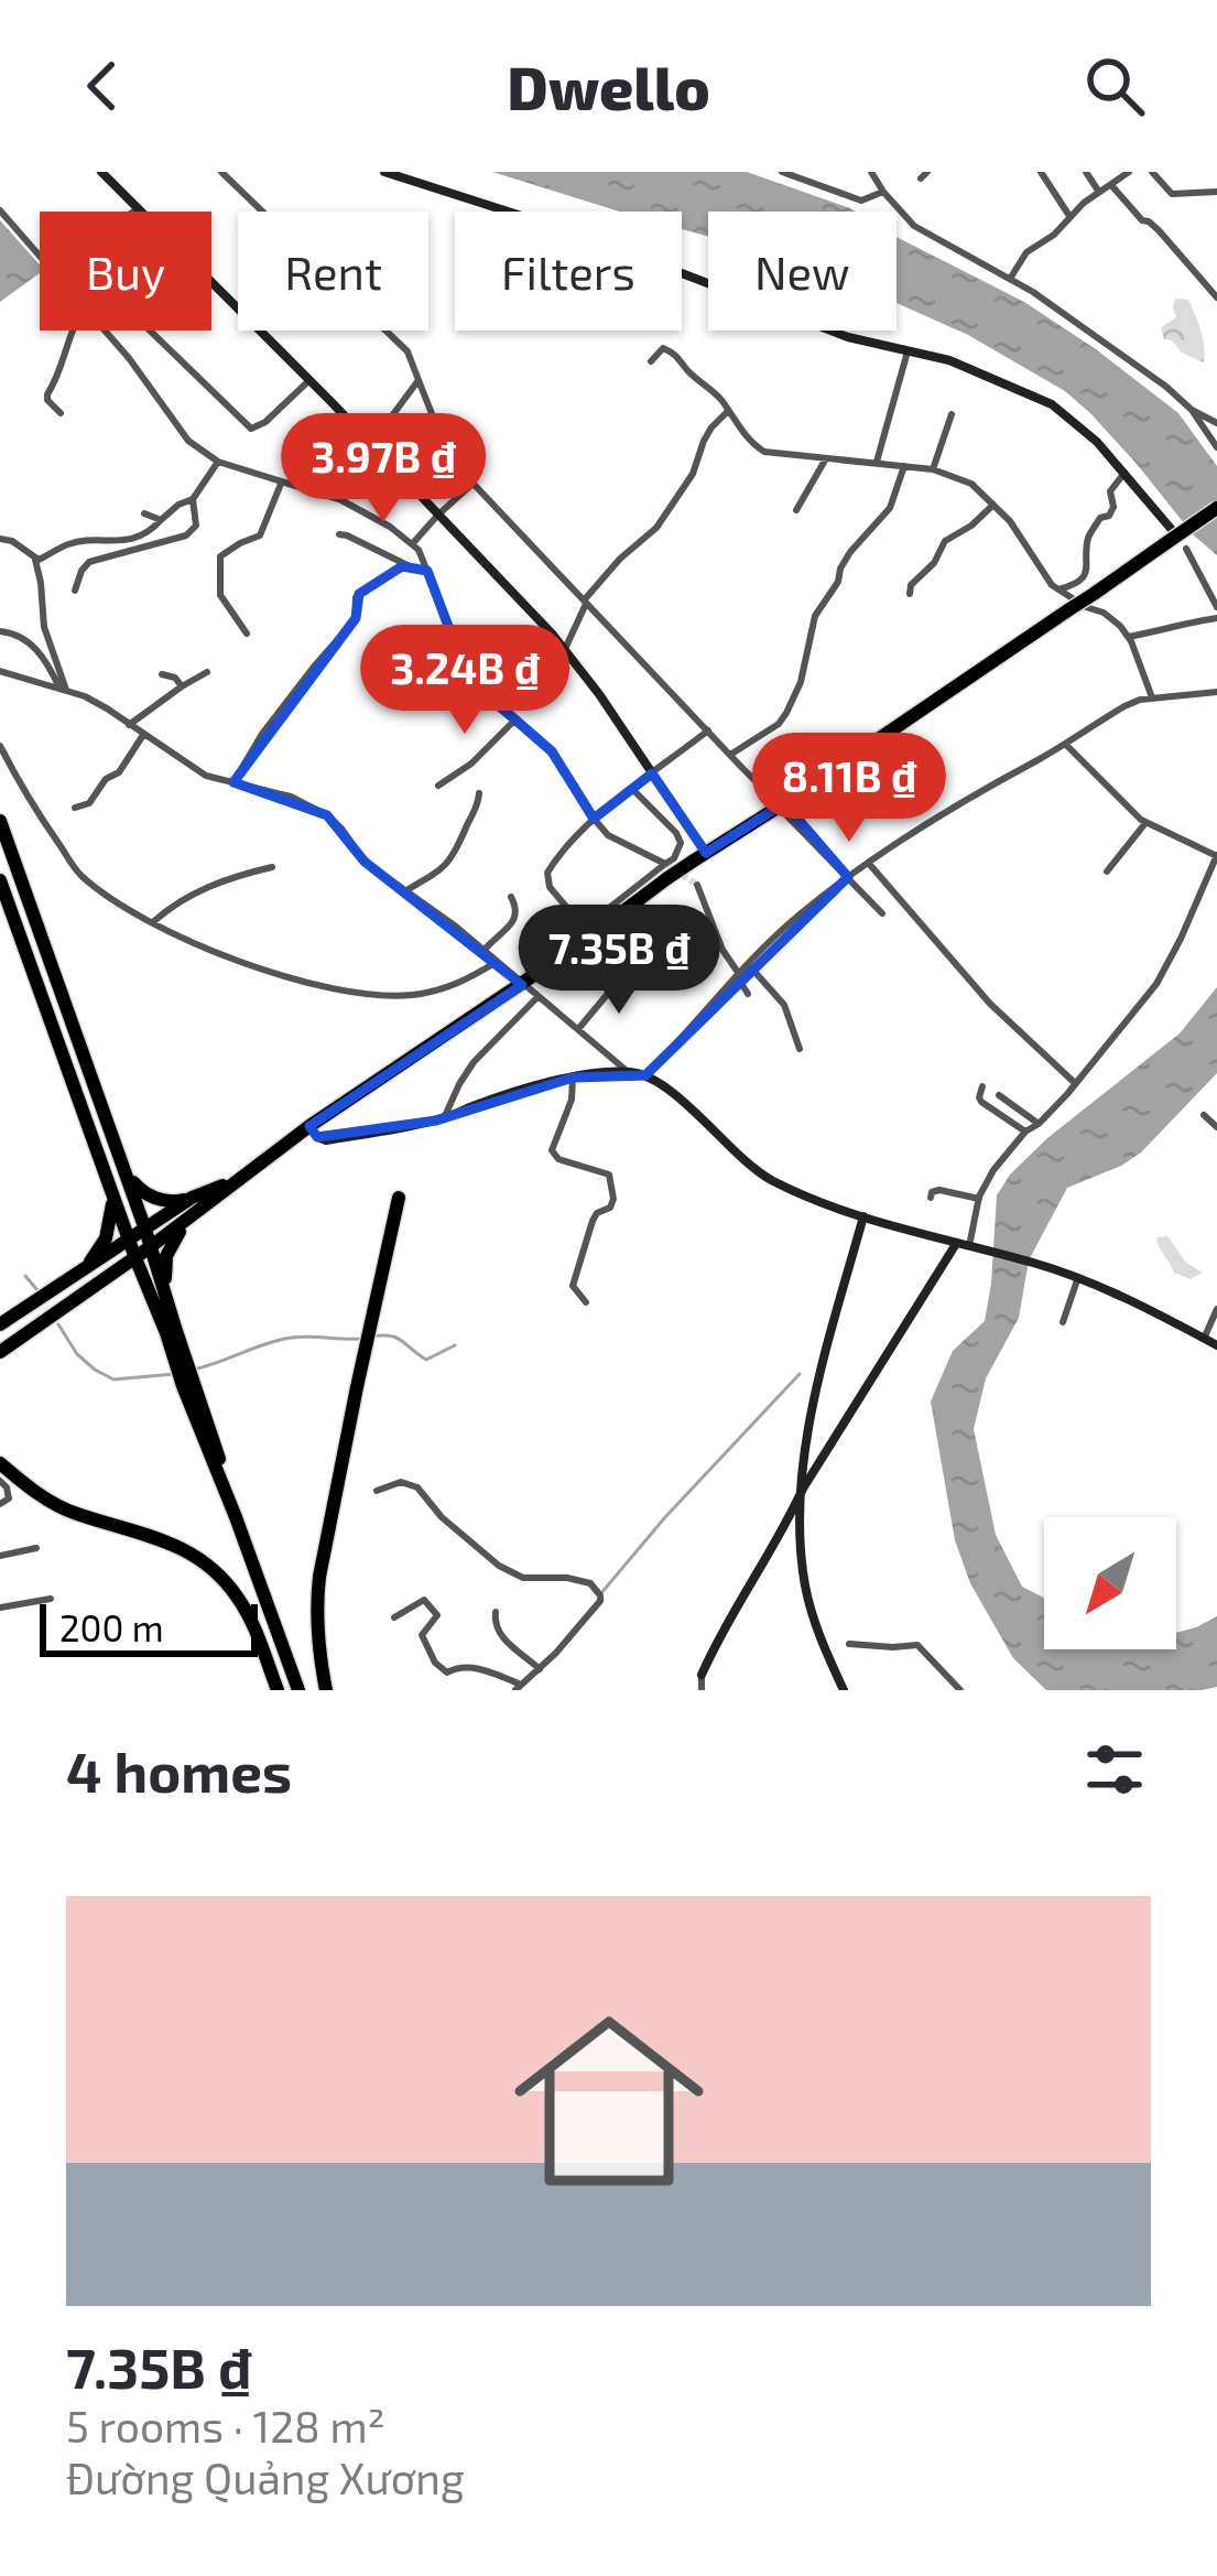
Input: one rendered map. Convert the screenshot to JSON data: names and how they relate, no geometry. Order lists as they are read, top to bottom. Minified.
{"scale_bar":"200 m","north":"bottom left","page":{"header":"Dwello","chip":["Buy","Rent","Filters","New"],"price":["3.97B ₫","3.24B ₫","8.11B ₫","7.35B ₫"],"scale":"200 m","heading":"4 homes","list":[{"name":"7.35B ₫","note":"5 rooms · 128 m² · Đường Quảng Xương"}]}}
